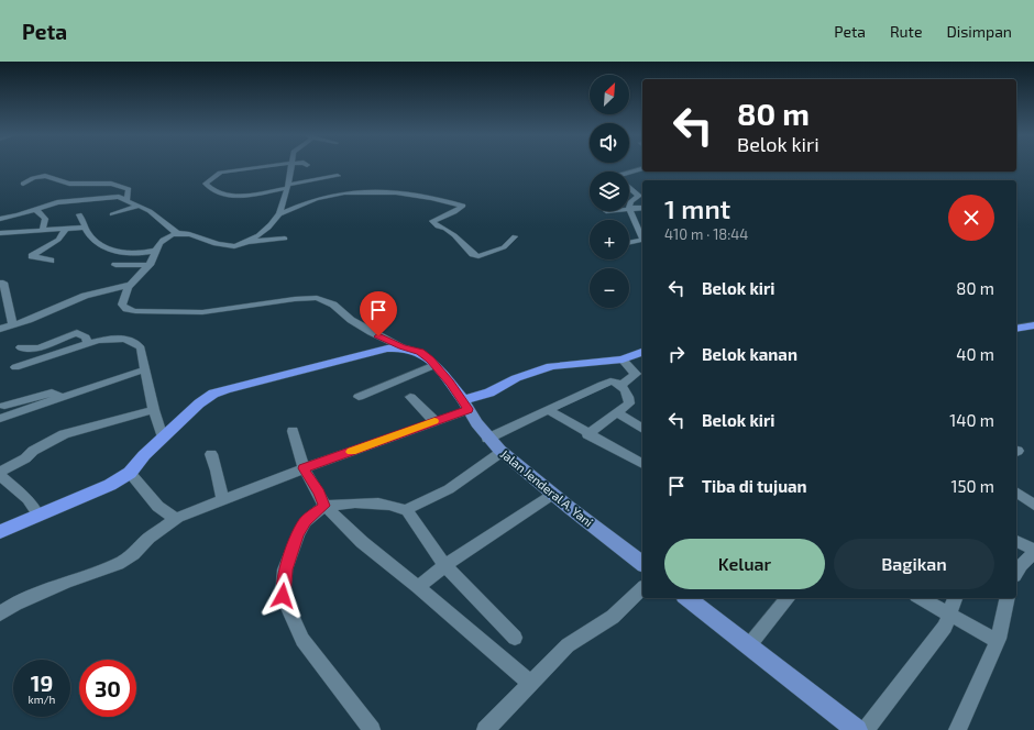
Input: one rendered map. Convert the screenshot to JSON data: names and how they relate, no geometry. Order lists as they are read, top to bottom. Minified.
{"streets":{"main road":["Jalan Jenderal A. Yani"]},"north":"top right","page":{"header":"Peta","nav":["Peta","Rute","Disimpan"],"map_buttons":["+","−"],"turn":["80 m","Belok kiri"],"heading":["1 mnt","410 m · 18:44"],"list":[{"name":"Belok kiri","value":"80 m"},{"name":"Belok kanan","value":"40 m"},{"name":"Belok kiri","value":"140 m"},{"name":"Tiba di tujuan","value":"150 m"}],"buttons":["Keluar","Bagikan"],"speed":"19 km/h","limit":"30"}}
